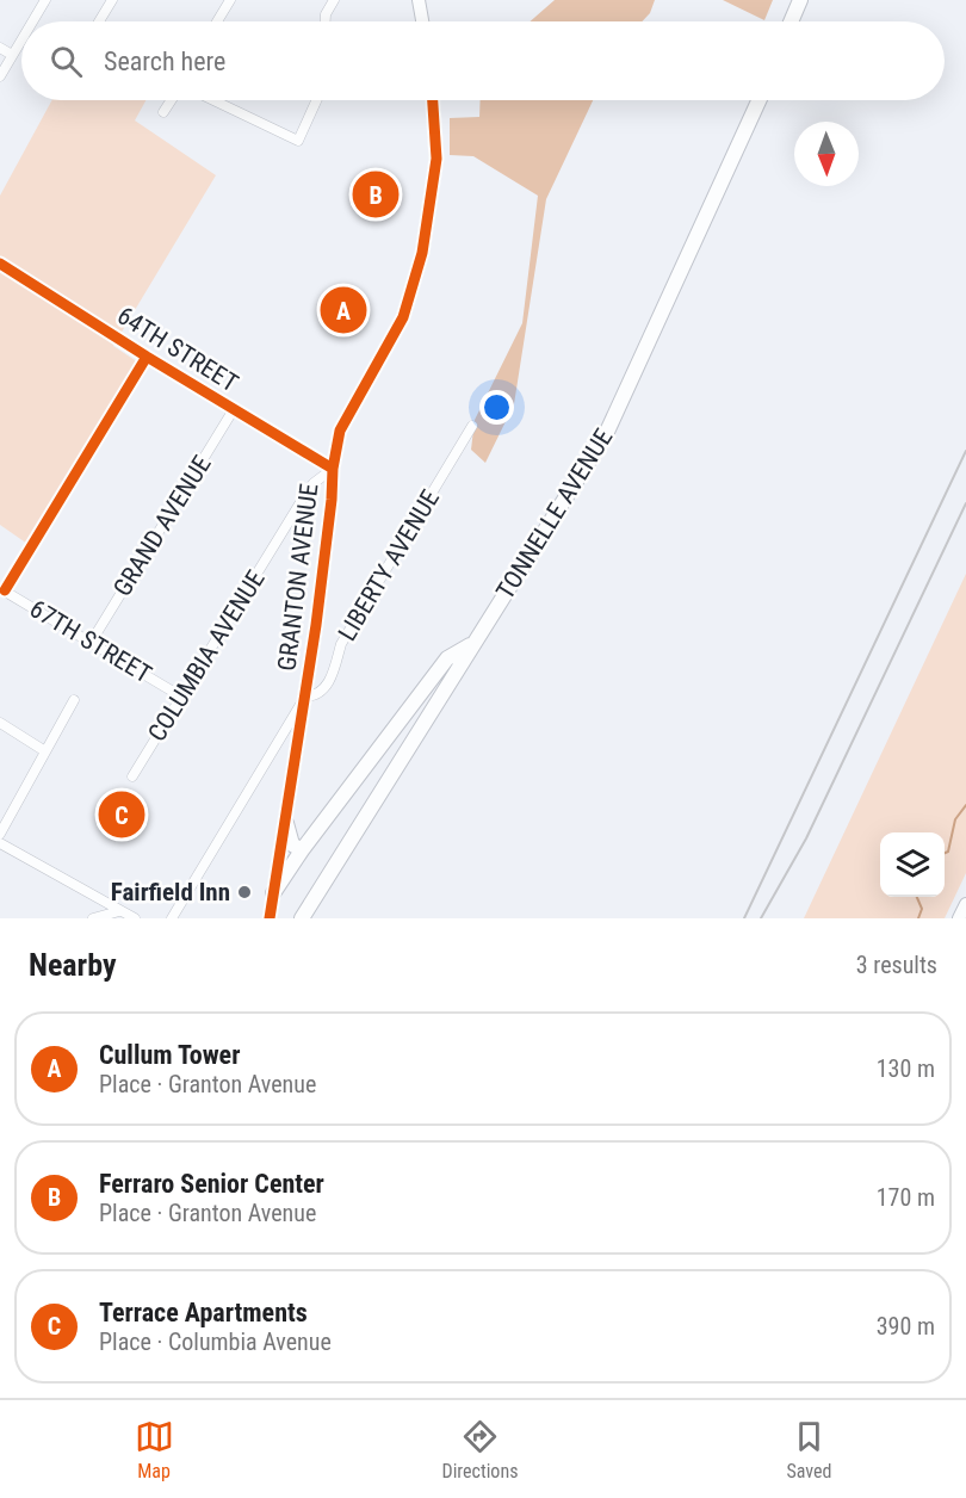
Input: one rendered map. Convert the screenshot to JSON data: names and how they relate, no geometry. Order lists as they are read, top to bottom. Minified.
{"streets":{"main road":["TONNELLE AVENUE"],"street":["64TH STREET","GRAND AVENUE","LIBERTY AVENUE","GRANTON AVENUE","67TH STREET","COLUMBIA AVENUE"]},"crossings":[["64TH STREET","GRAND AVENUE"],["64TH STREET","GRANTON AVENUE"],["64TH STREET","COLUMBIA AVENUE"],["GRAND AVENUE","67TH STREET"],["LIBERTY AVENUE","GRANTON AVENUE"],["GRANTON AVENUE","COLUMBIA AVENUE"],["67TH STREET","COLUMBIA AVENUE"]],"places":["Fairfield Inn"],"north":"bottom","page":{"search":"Search here","pins":["B","A","C"],"heading":["Nearby","3 results"],"list":[{"mark":"A","name":"Cullum Tower","note":"Place · Granton Avenue","value":"130 m"},{"mark":"B","name":"Ferraro Senior Center","note":"Place · Granton Avenue","value":"170 m"},{"mark":"C","name":"Terrace Apartments","note":"Place · Columbia Avenue","value":"390 m"}],"nav":["Map","Directions","Saved"]}}
